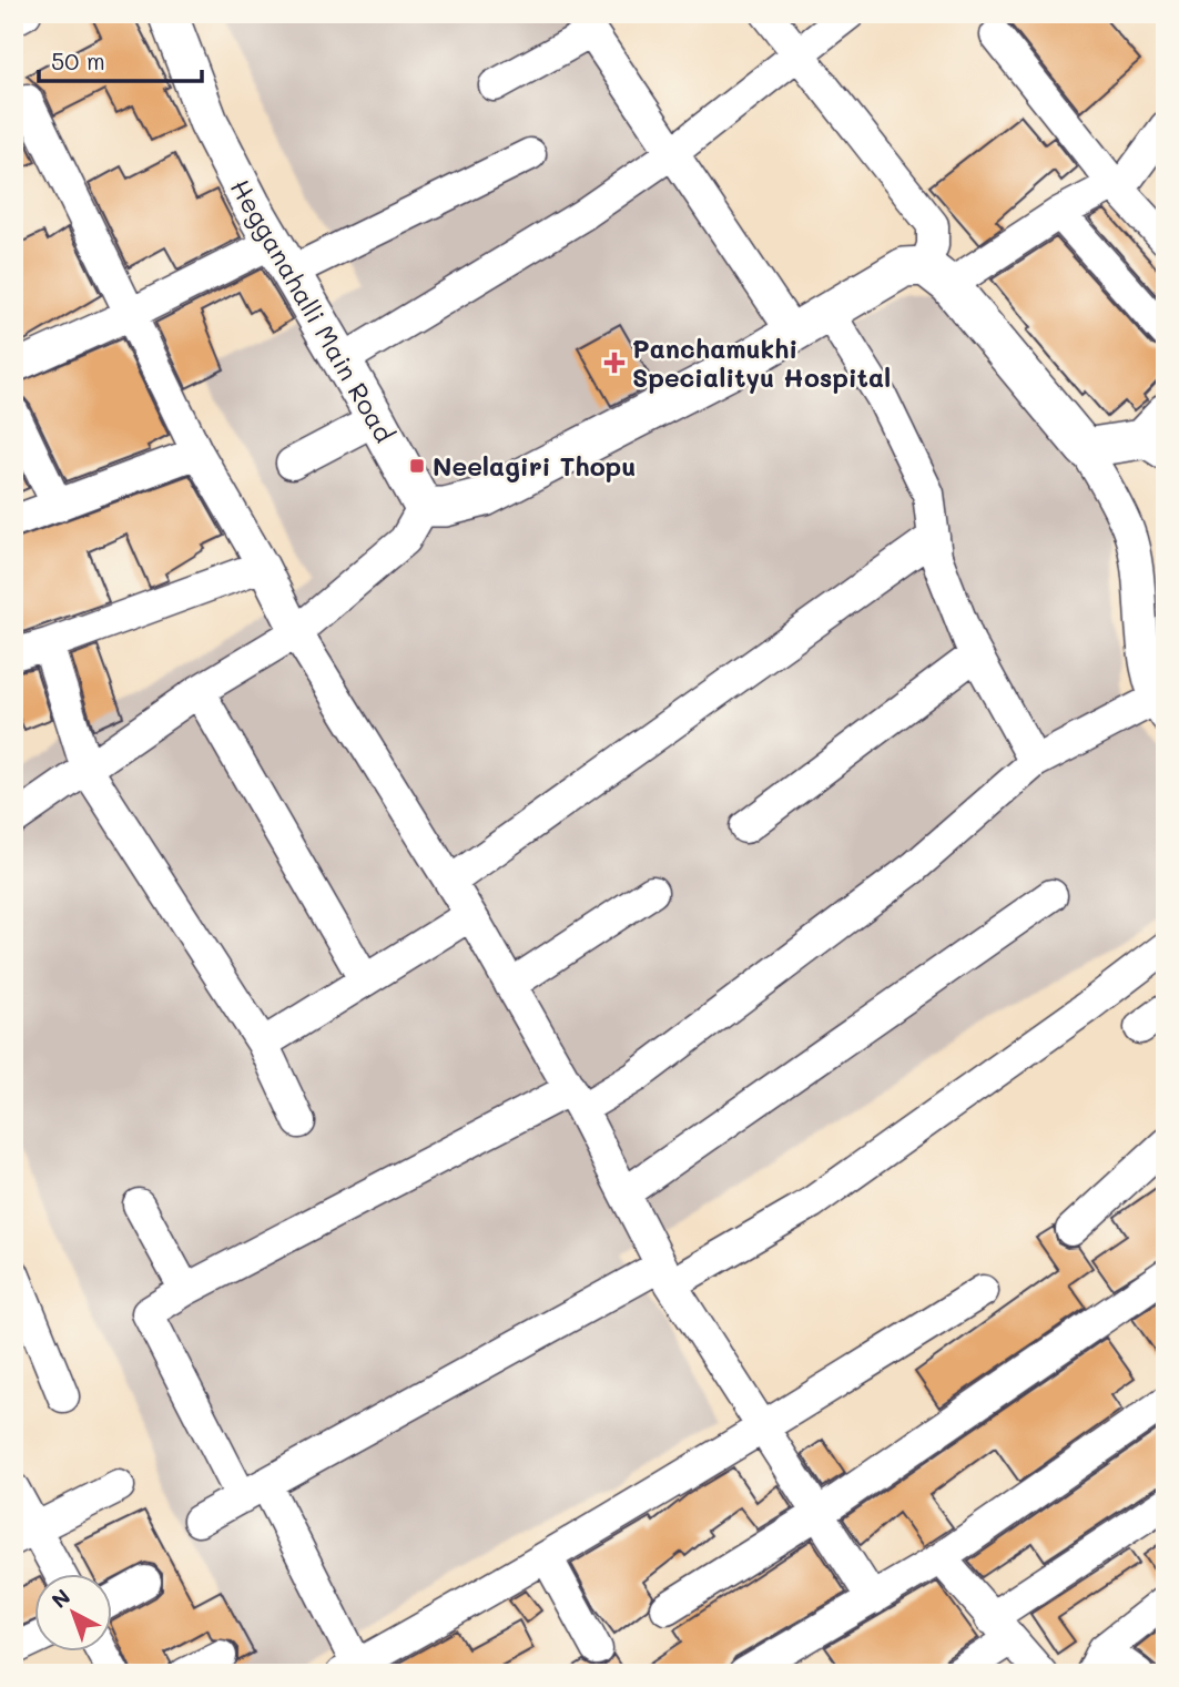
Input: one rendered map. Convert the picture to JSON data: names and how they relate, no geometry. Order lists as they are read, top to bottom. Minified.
{"streets":{"main road":["Hegganahalli Main Road"]},"places":{"health":["Panchamukhi Specialityu Hospital"],"transit":["Neelagiri Thopu"]},"scale_bar":"50 m","north":"top left"}
